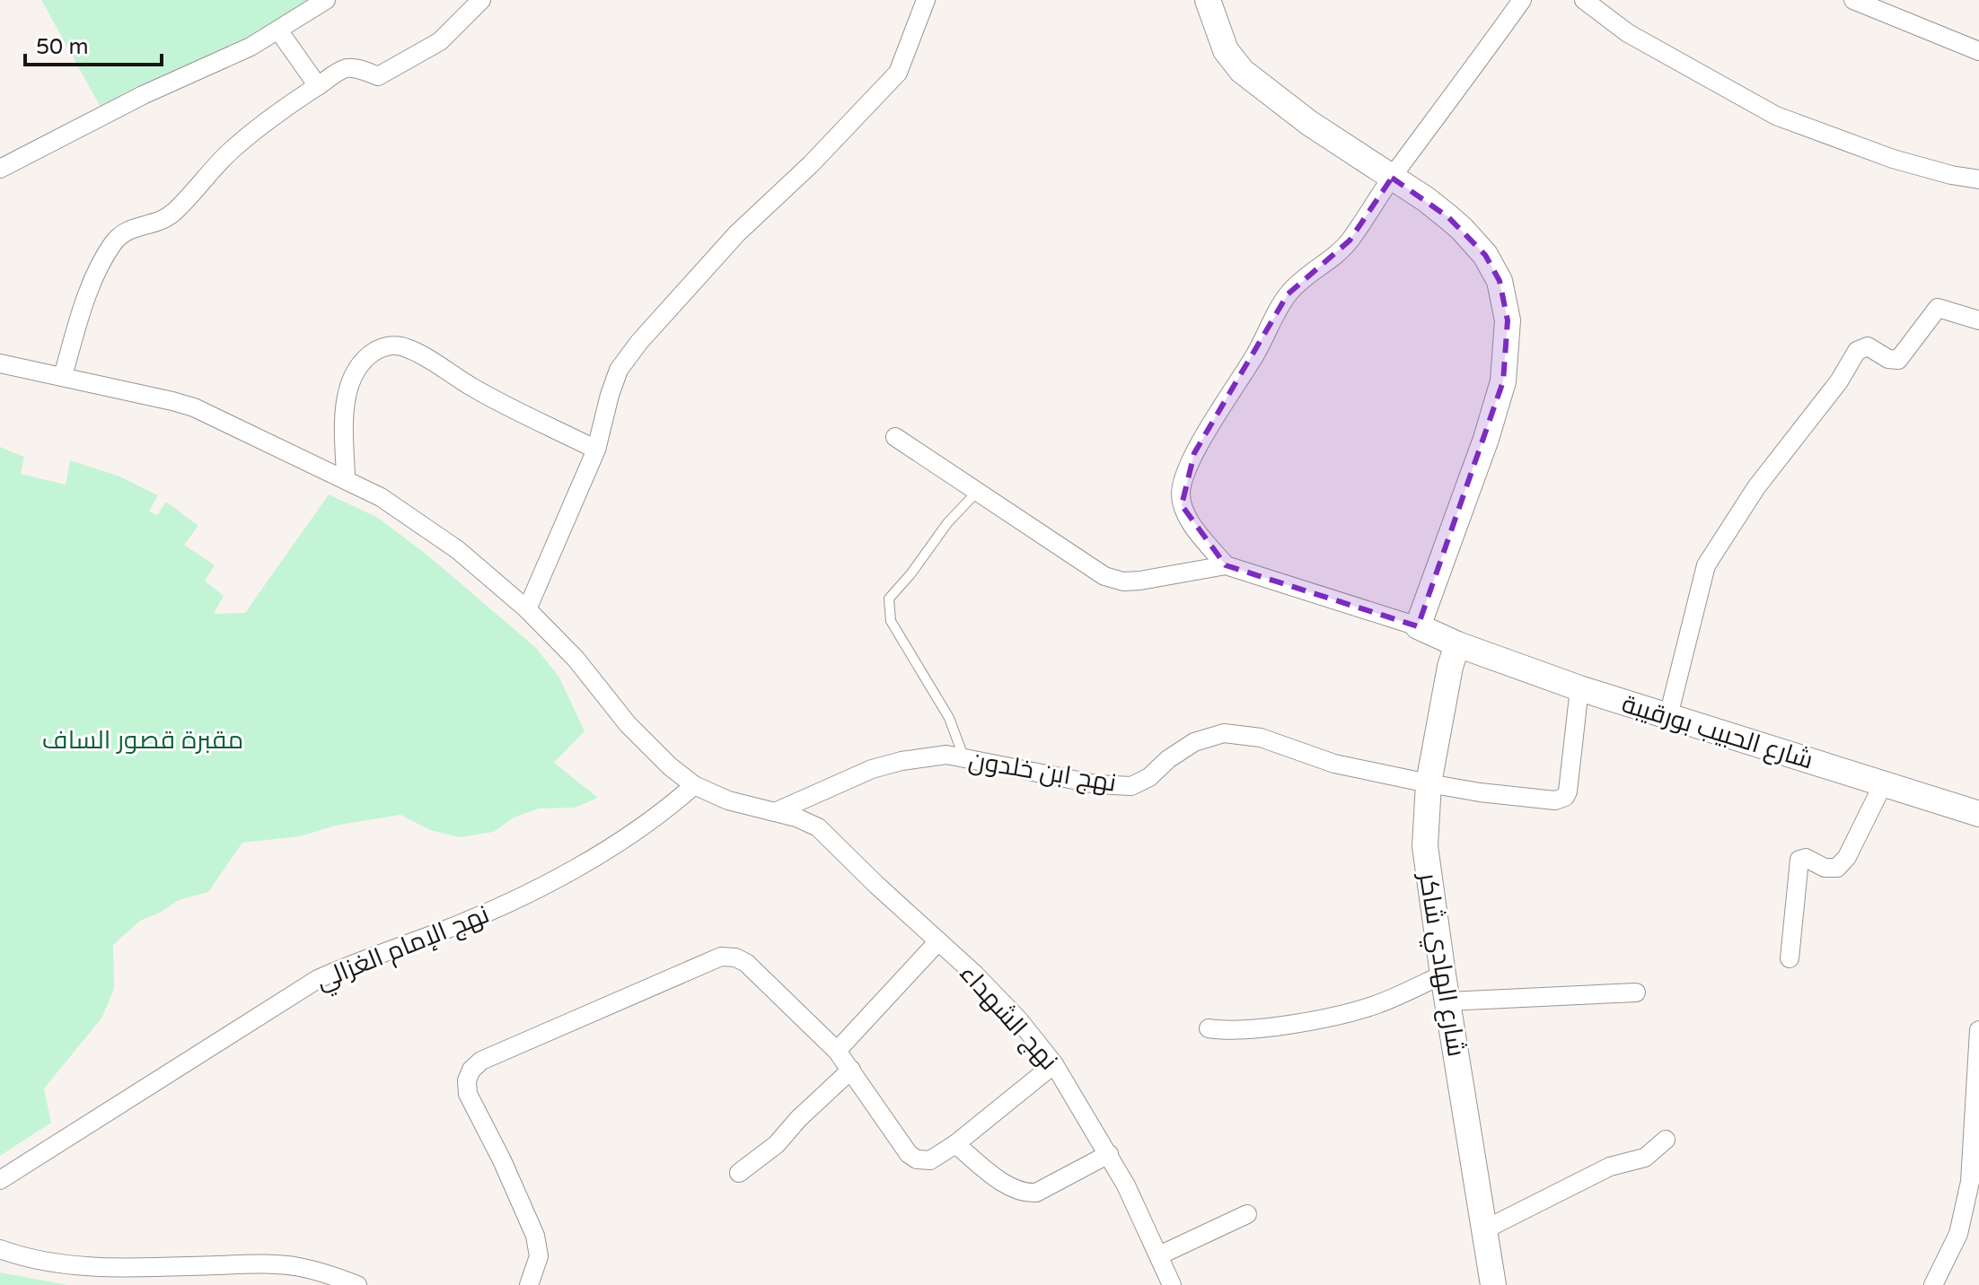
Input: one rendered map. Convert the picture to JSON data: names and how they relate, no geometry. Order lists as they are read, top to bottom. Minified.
{"streets":{"street":["شارع الحبيب بورقيبة","نهج ابن خلدون","نهج الإمام الغزالي","شارع الهادي شاكر","نهج الشهداء"]},"crossings":[["شارع الحبيب بورقيبة","نهج ابن خلدون"],["شارع الحبيب بورقيبة","شارع الهادي شاكر"],["نهج ابن خلدون","شارع الهادي شاكر"],["نهج ابن خلدون","نهج الشهداء"],["نهج الإمام الغزالي","نهج الشهداء"]],"parks":["مقبرة قصور الساف"],"scale_bar":"50 m"}
